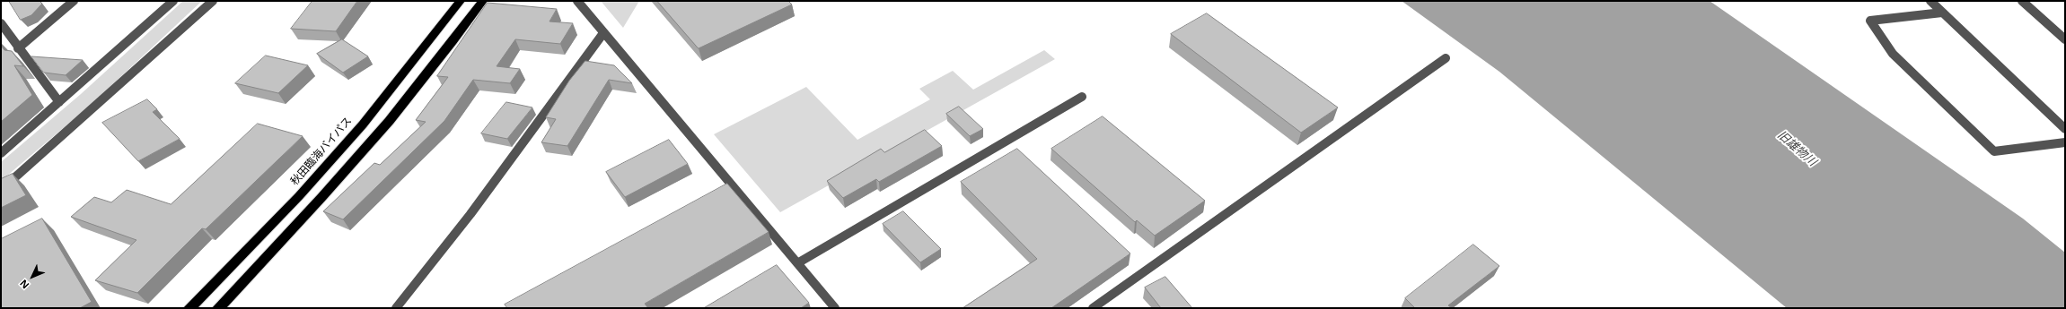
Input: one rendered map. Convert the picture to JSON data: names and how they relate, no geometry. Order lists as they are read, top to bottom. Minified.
{"streets":{"highway":["秋田臨海バイパス"]},"water":["旧雄物川"],"north":"bottom left"}
